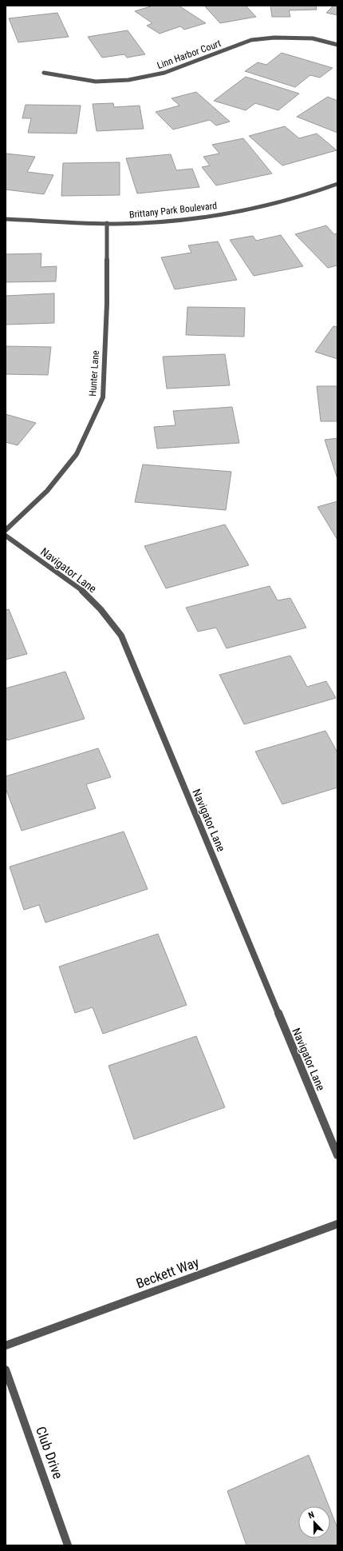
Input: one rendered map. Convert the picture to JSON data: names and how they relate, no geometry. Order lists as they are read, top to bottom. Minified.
{"streets":{"street":["Linn Harbor Court","Brittany Park Boulevard","Hunter Lane","Navigator Lane","Beckett Way","Club Drive"]},"crossings":[["Brittany Park Boulevard","Hunter Lane"]],"north":"top"}
